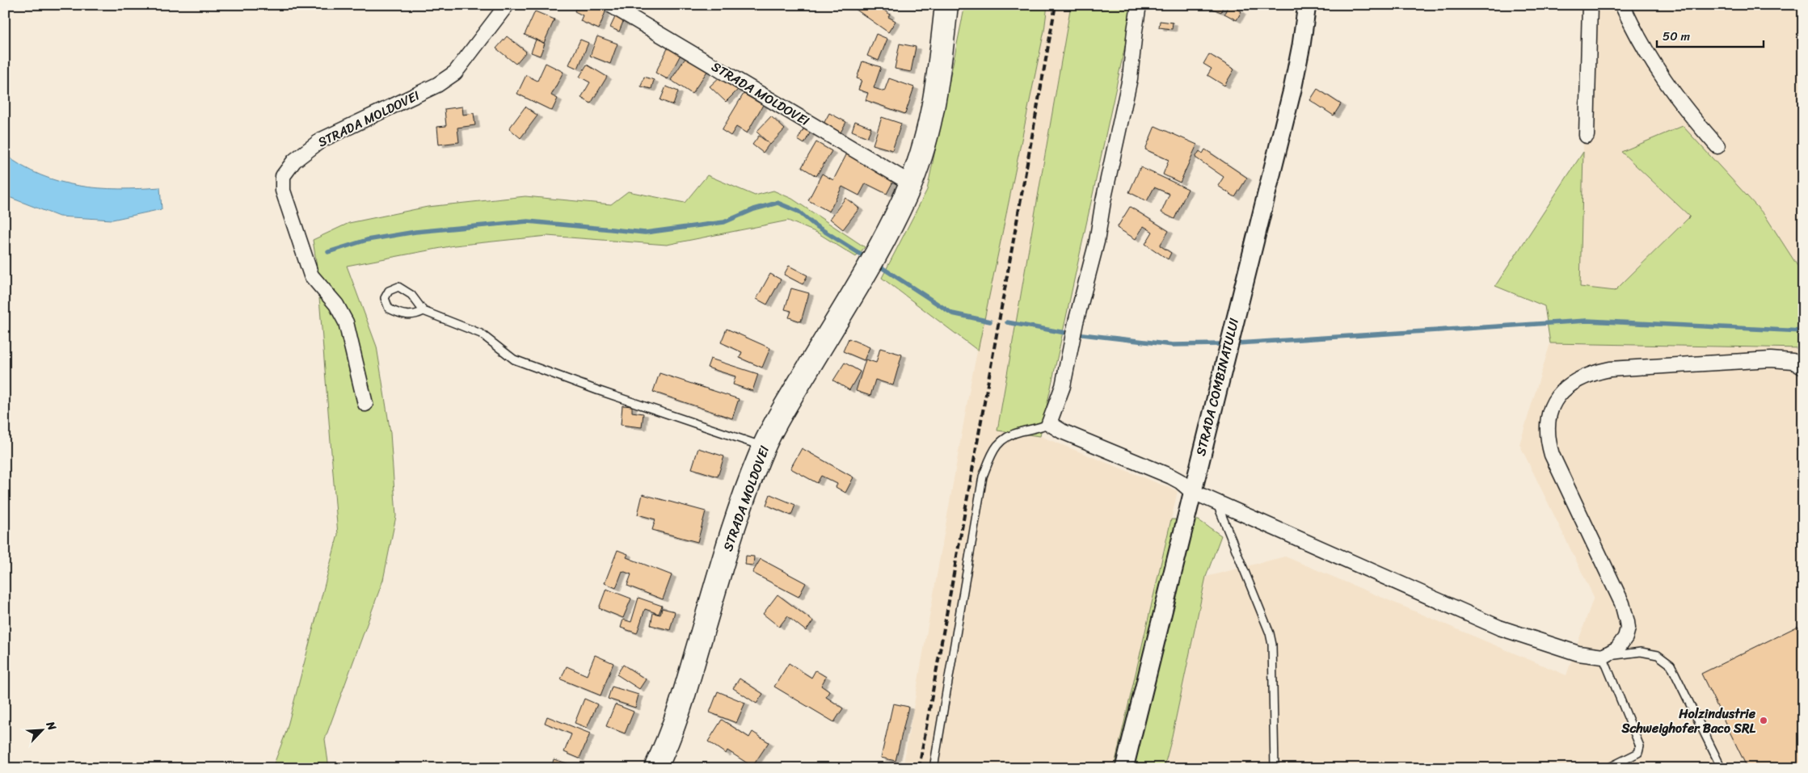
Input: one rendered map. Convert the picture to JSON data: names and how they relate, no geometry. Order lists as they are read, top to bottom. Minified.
{"streets":{"main road":["STRADA MOLDOVEI"],"street":["STRADA COMBINATULUI"]},"places":["Holzindustrie Schweighofer Baco SRL"],"scale_bar":"50 m","north":"top right"}
